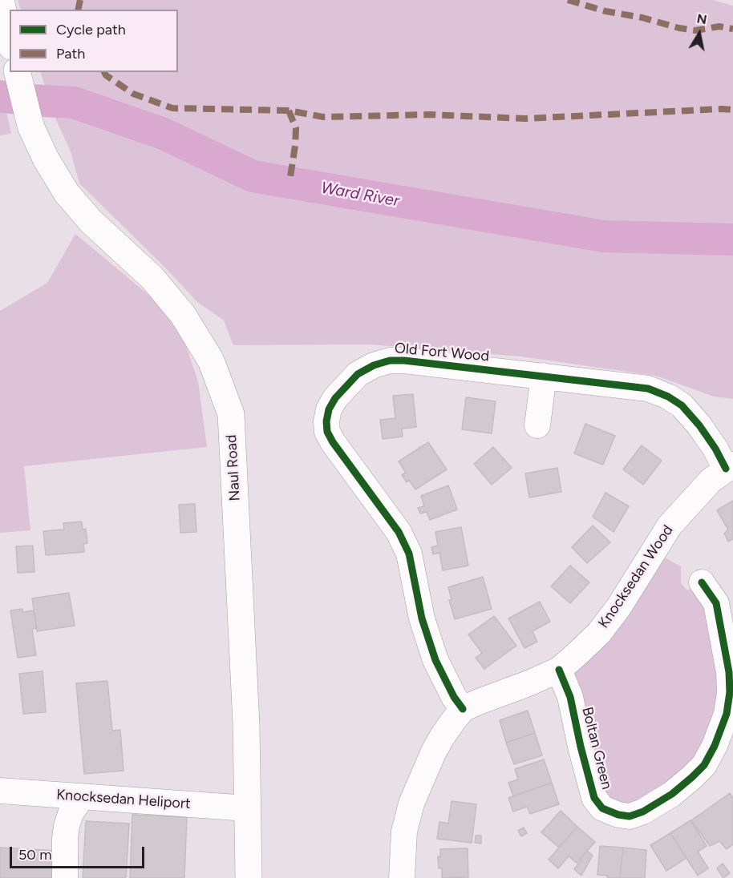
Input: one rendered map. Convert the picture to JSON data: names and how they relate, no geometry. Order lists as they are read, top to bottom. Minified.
{"streets":{"main road":["Naul Road"],"street":["Old Fort Wood","Knocksedan Wood","Boltan Green","Knocksedan Heliport"]},"crossings":[["Old Fort Wood","Knocksedan Wood"],["Naul Road","Knocksedan Heliport"],["Knocksedan Wood","Boltan Green"]],"water":["Ward River"],"legend":["Cycle path","Path"],"scale_bar":"50 m","north":"top"}
